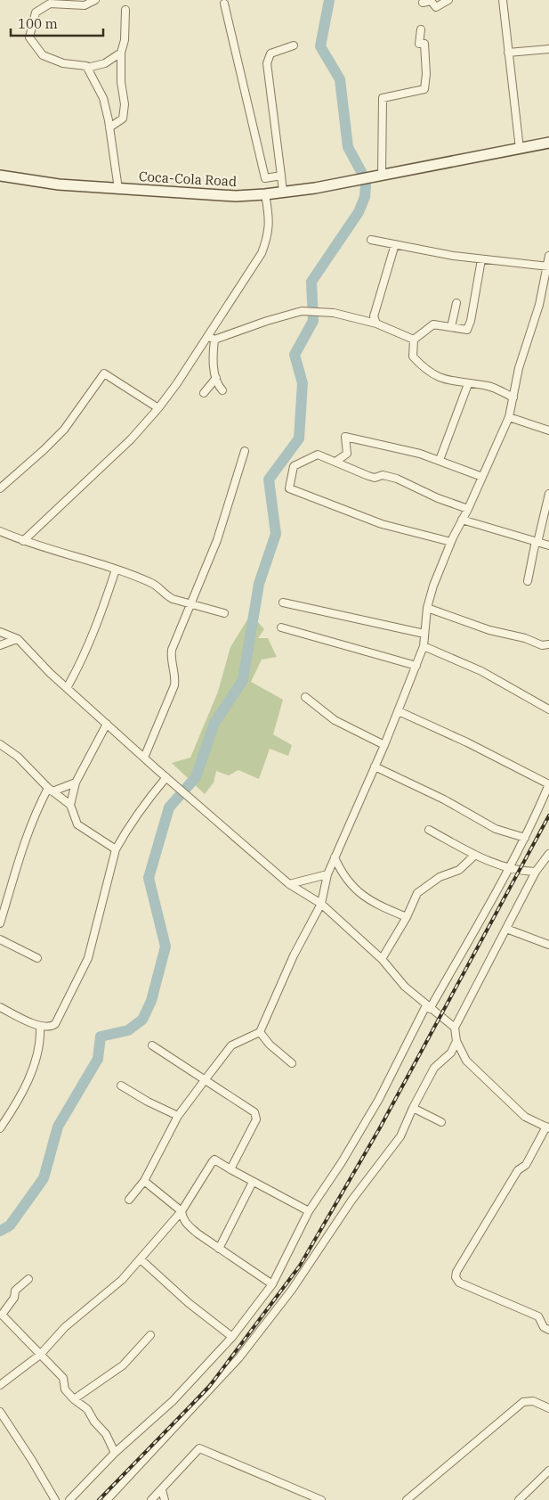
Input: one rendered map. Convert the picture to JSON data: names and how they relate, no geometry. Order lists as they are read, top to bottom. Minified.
{"streets":{"street":["Coca-Cola Road"]},"scale_bar":"100 m"}
